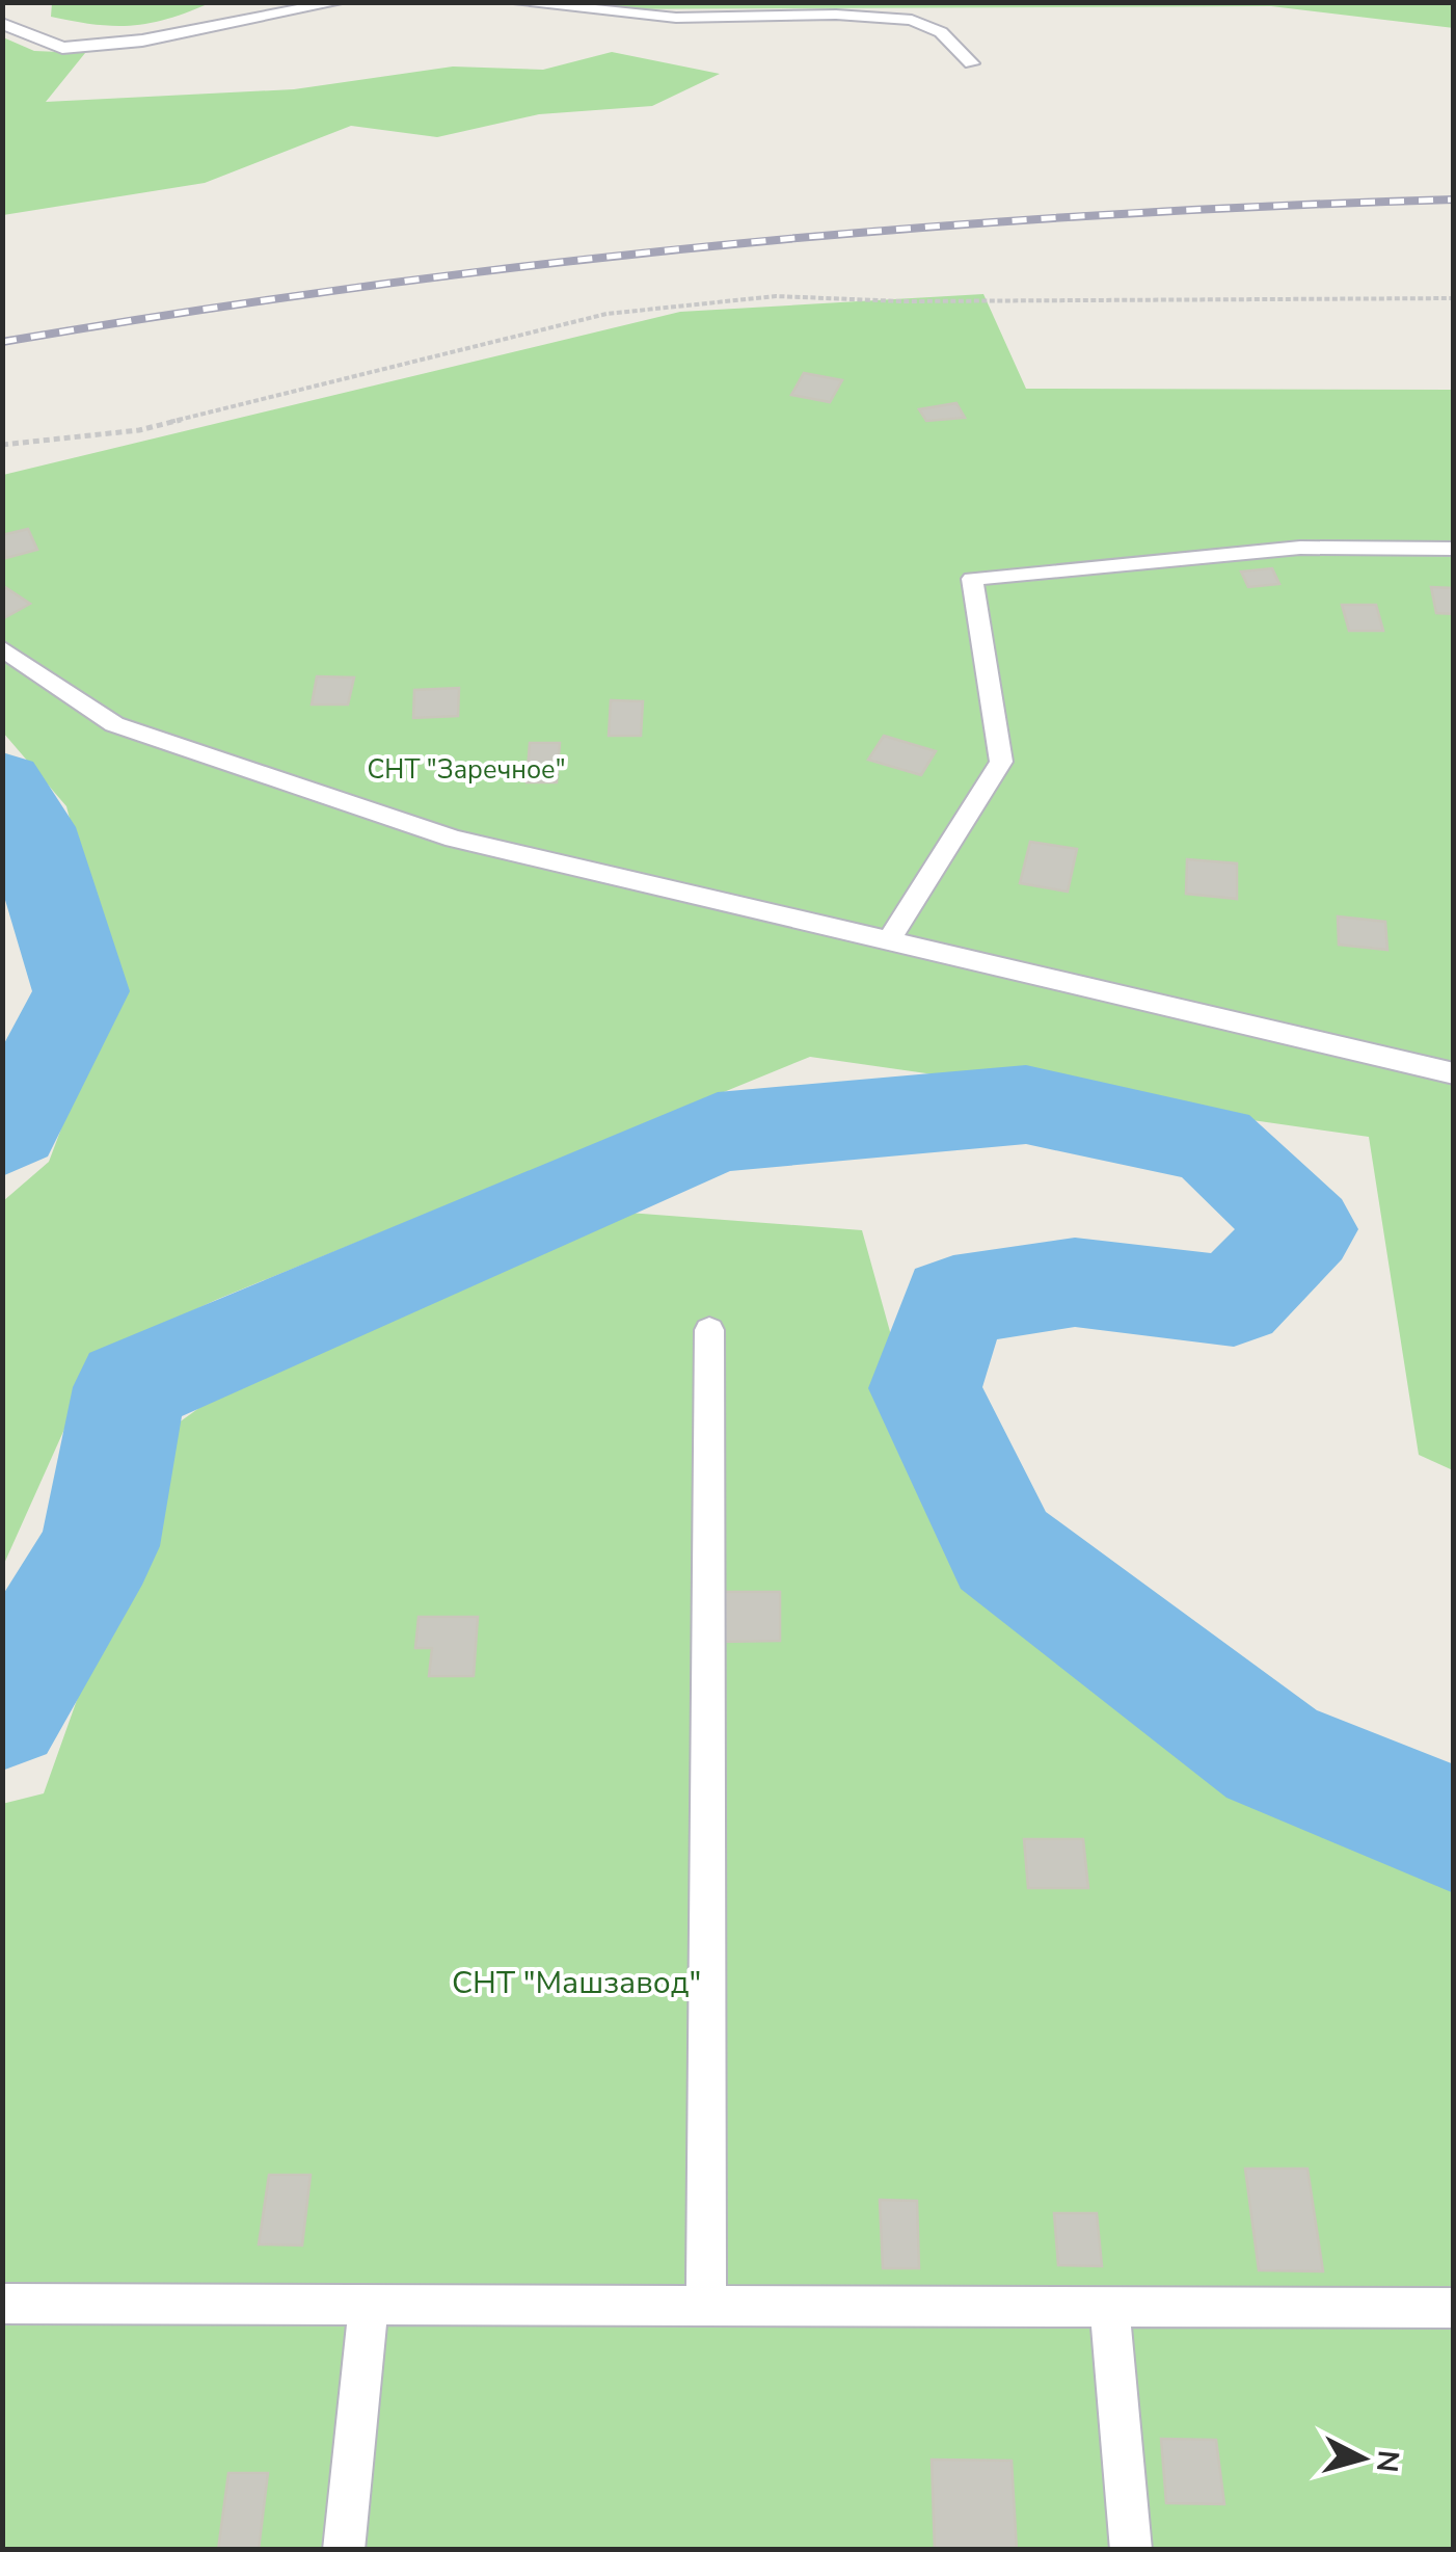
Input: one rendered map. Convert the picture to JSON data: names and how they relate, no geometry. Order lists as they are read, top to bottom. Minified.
{"parks":["СНТ \"Заречное\"","СНТ \"Машзавод\""],"north":"right"}
